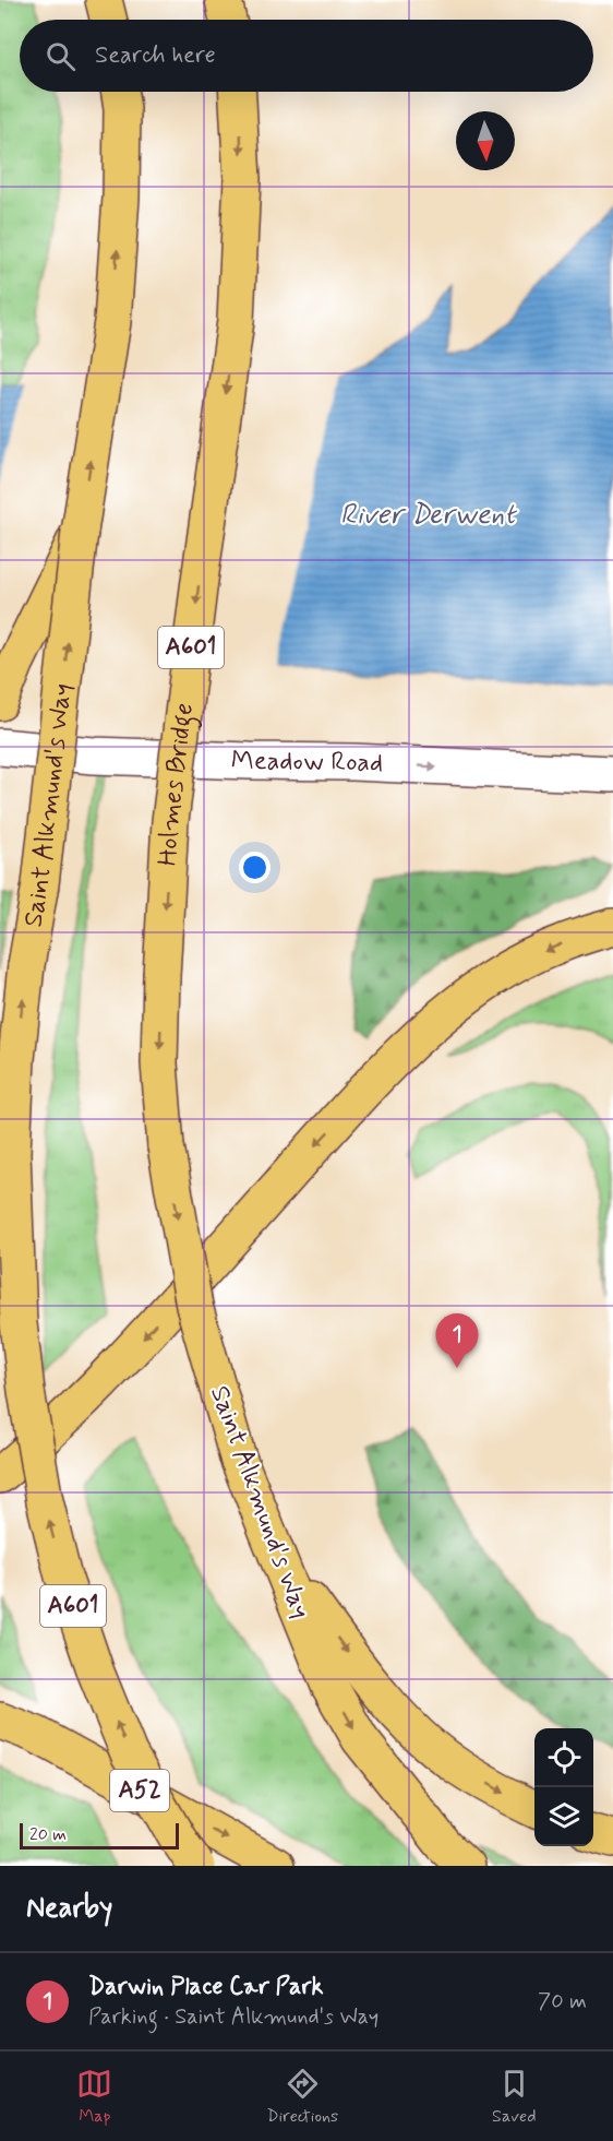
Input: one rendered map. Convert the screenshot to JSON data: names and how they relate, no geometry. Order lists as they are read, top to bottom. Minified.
{"streets":{"main road":["A601","Holmes Bridge","Saint Alkmund's Way","A52"],"street":["Meadow Road"]},"crossings":[["A601","Saint Alkmund's Way"],["Holmes Bridge","Saint Alkmund's Way"]],"one_way":["Meadow Road"],"water":["River Derwent"],"scale_bar":"20 m","north":"bottom","page":{"search":"Search here","pins":"1","scale":"20 m","heading":"Nearby","list":[{"mark":"1","name":"Darwin Place Car Park","note":"Parking · Saint Alkmund's Way","value":"70 m"}],"nav":["Map","Directions","Saved"]}}
